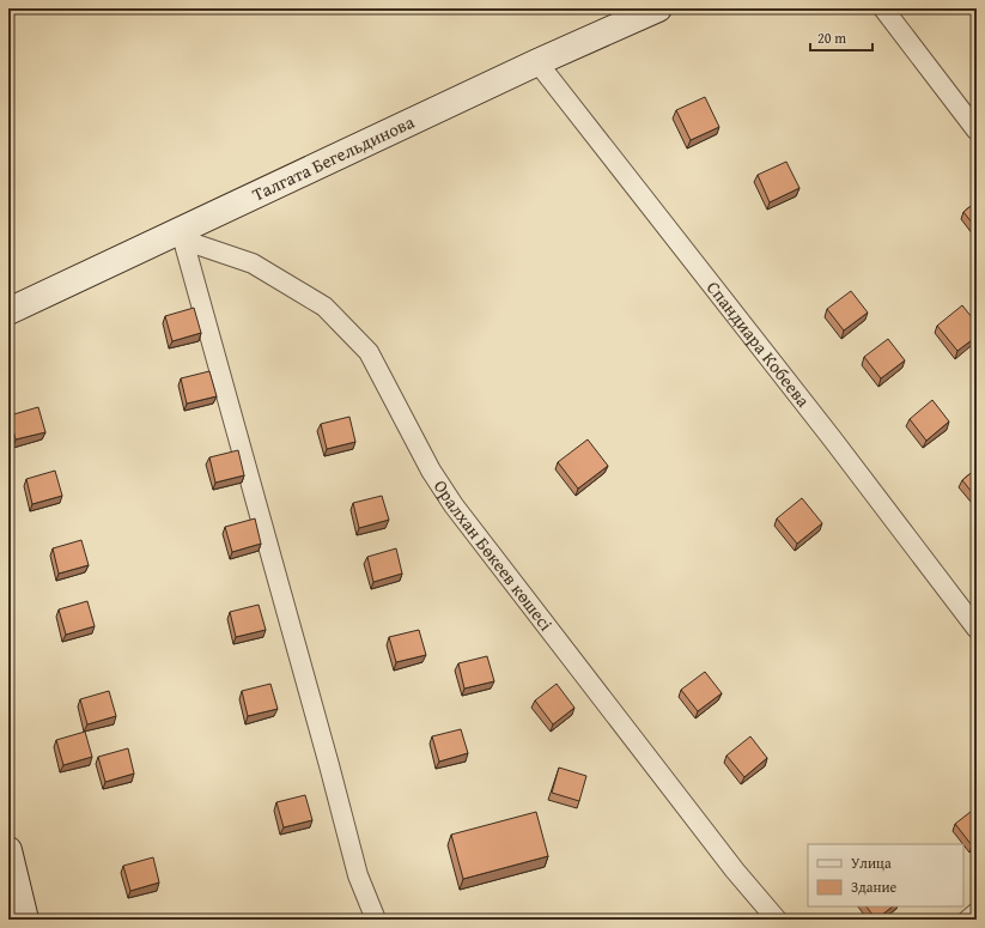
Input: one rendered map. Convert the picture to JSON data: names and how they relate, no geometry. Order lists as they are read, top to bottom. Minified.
{"streets":{"street":["Талгата Бегельдинова","Спандиара Кобеева","Оралхан Бөкеев көшесі"]},"crossings":[["Талгата Бегельдинова","Спандиара Кобеева"],["Талгата Бегельдинова","Оралхан Бөкеев көшесі"]],"legend":["Улица","Здание"],"scale_bar":"20 m"}
